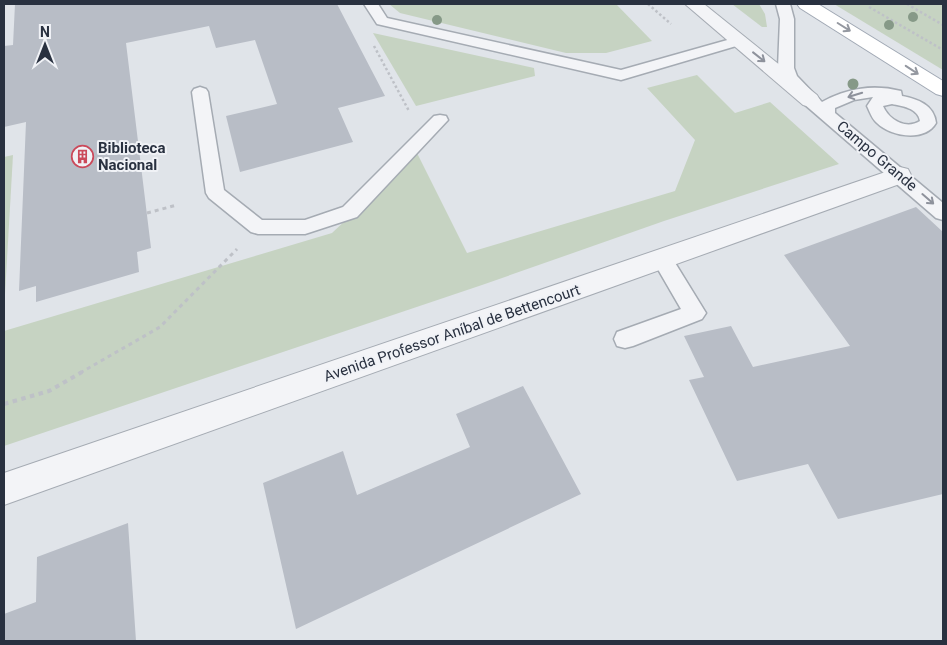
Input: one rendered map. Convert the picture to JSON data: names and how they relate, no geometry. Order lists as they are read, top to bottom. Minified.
{"streets":{"street":["Campo Grande","Avenida Professor Aníbal de Bettencourt"]},"crossings":[["Campo Grande","Avenida Professor Aníbal de Bettencourt"]],"places":{"building":["Biblioteca Nacional"]},"north":"top"}
